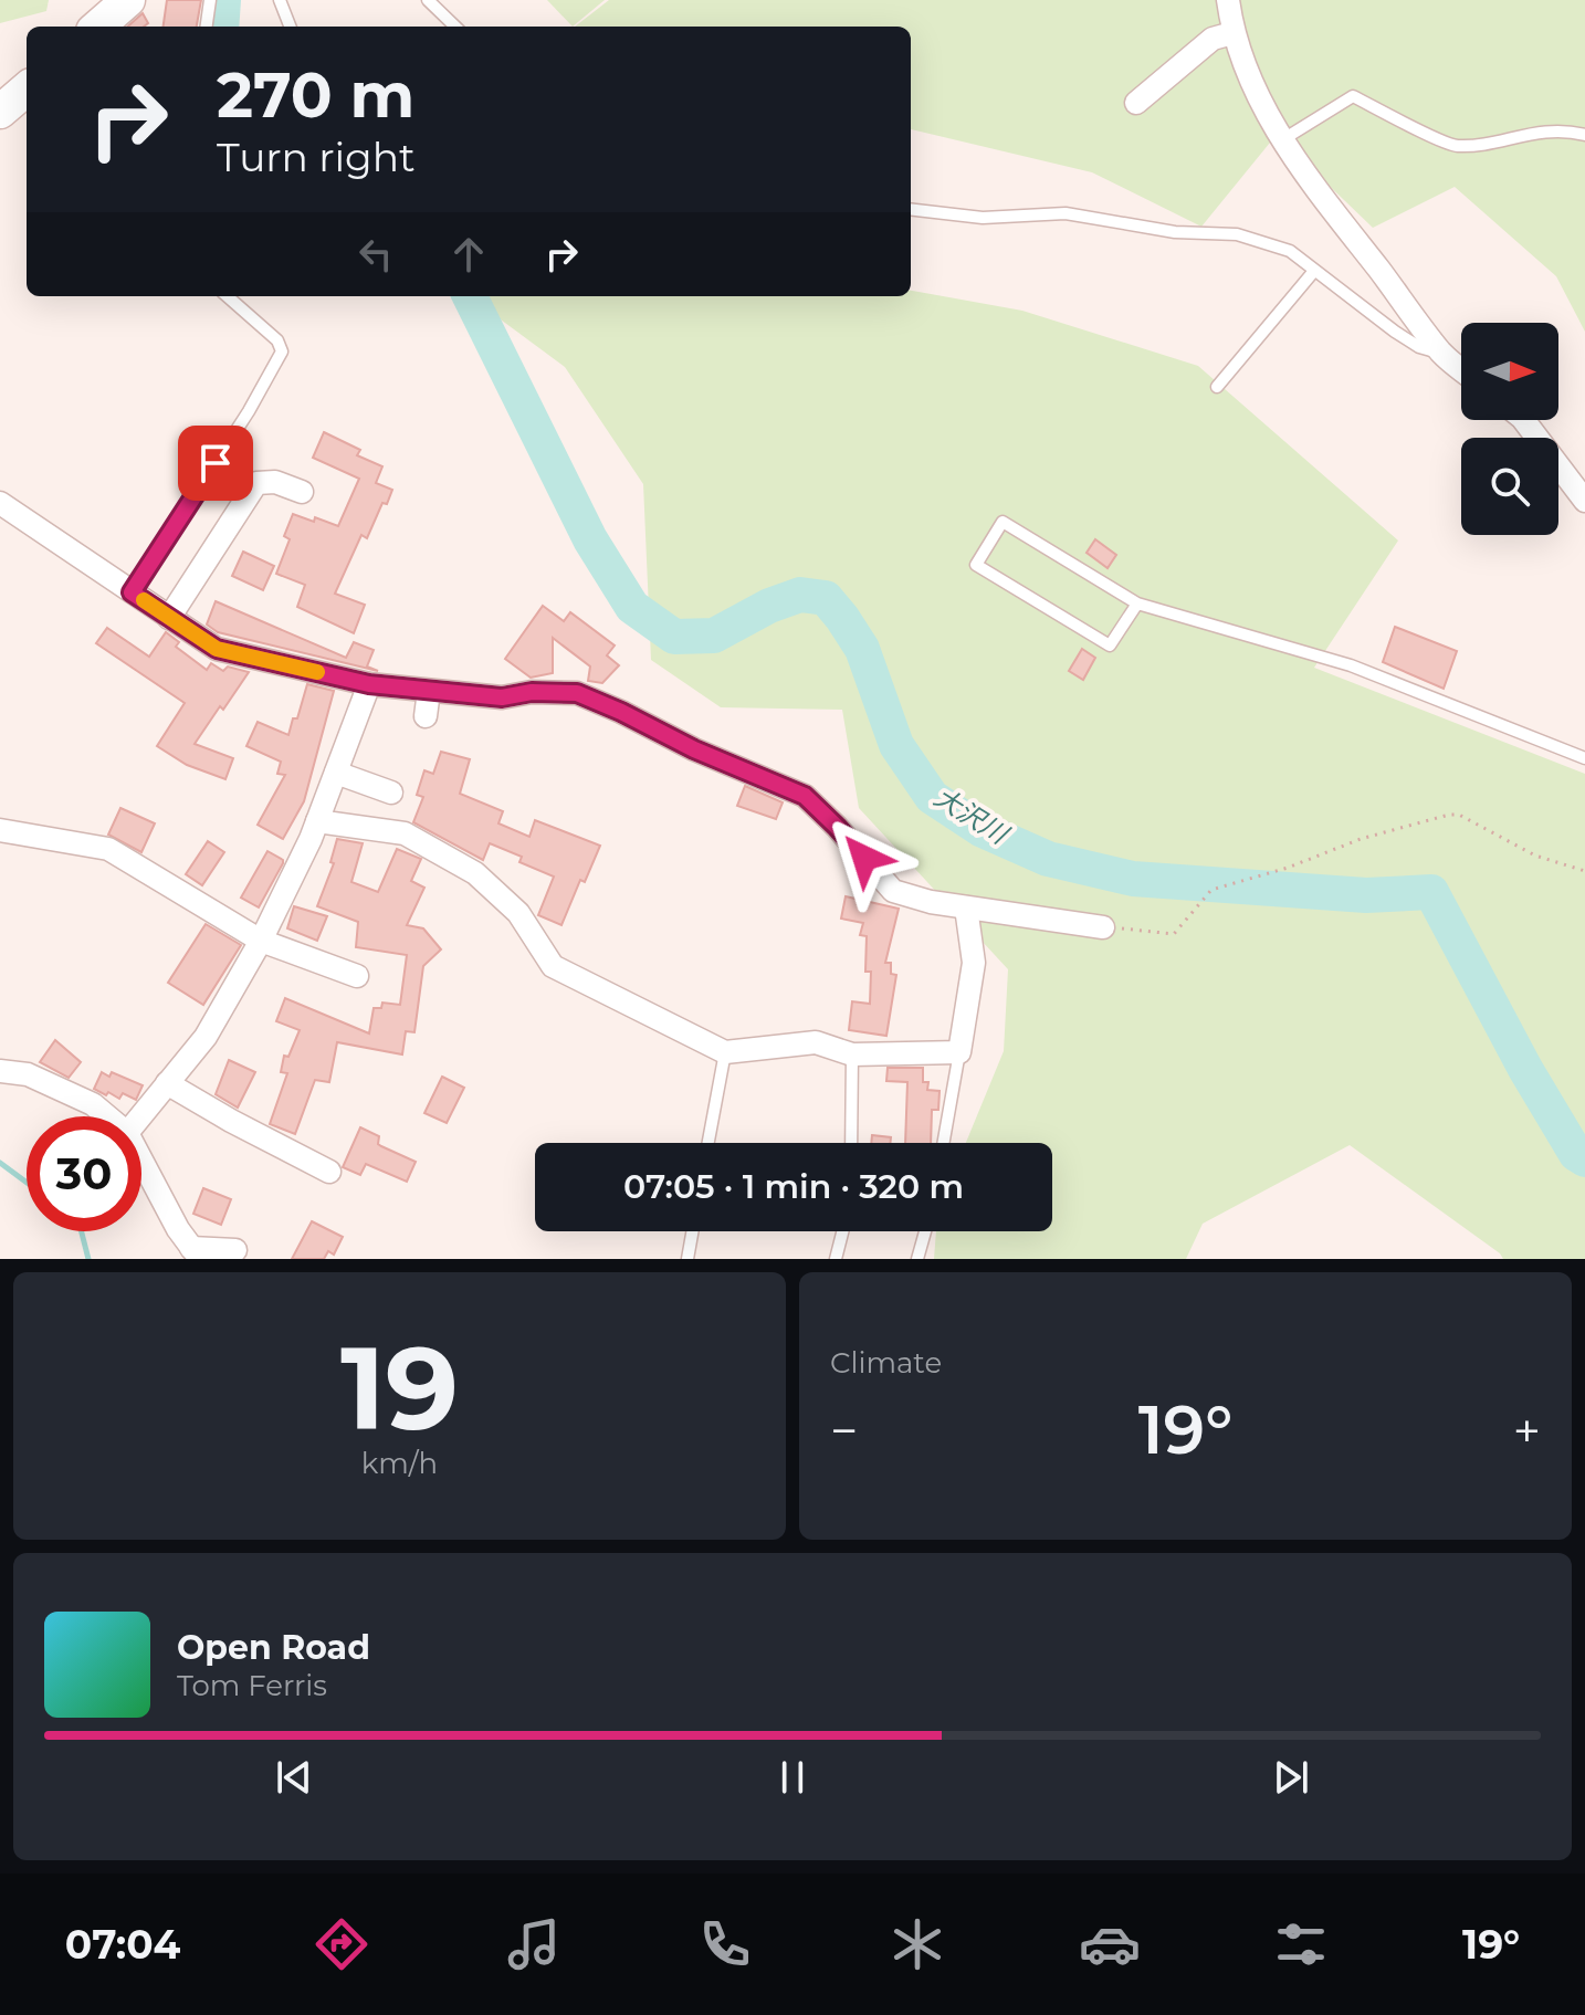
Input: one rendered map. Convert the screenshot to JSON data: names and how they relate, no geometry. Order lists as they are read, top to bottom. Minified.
{"water":["大沢川"],"north":"right","page":{"turn":["270 m","Turn right"],"limit":"30","trip":"07:05 · 1 min · 320 m","tile":[["19","km/h"],"Climate"],"heat":["−","19°","+"],"song":["Open Road","Tom Ferris"],"tabs":["07:04","19°"]}}
